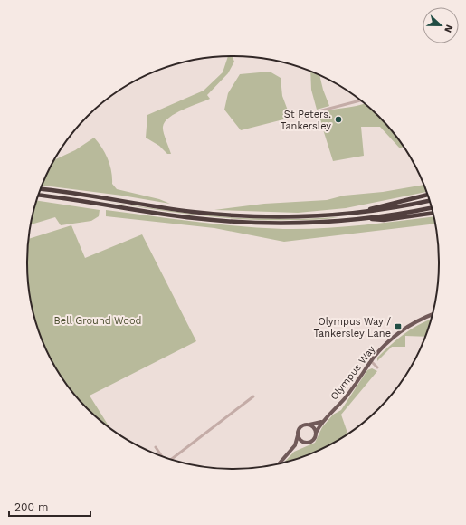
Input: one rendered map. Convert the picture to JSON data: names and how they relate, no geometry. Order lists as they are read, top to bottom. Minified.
{"streets":{"main road":["Olympus Way"]},"parks":["Bell Ground Wood"],"places":{"other":["St Peters. Tankersley"],"transit":["Olympus Way / Tankersley Lane"]},"scale_bar":"200 m","north":"right"}
